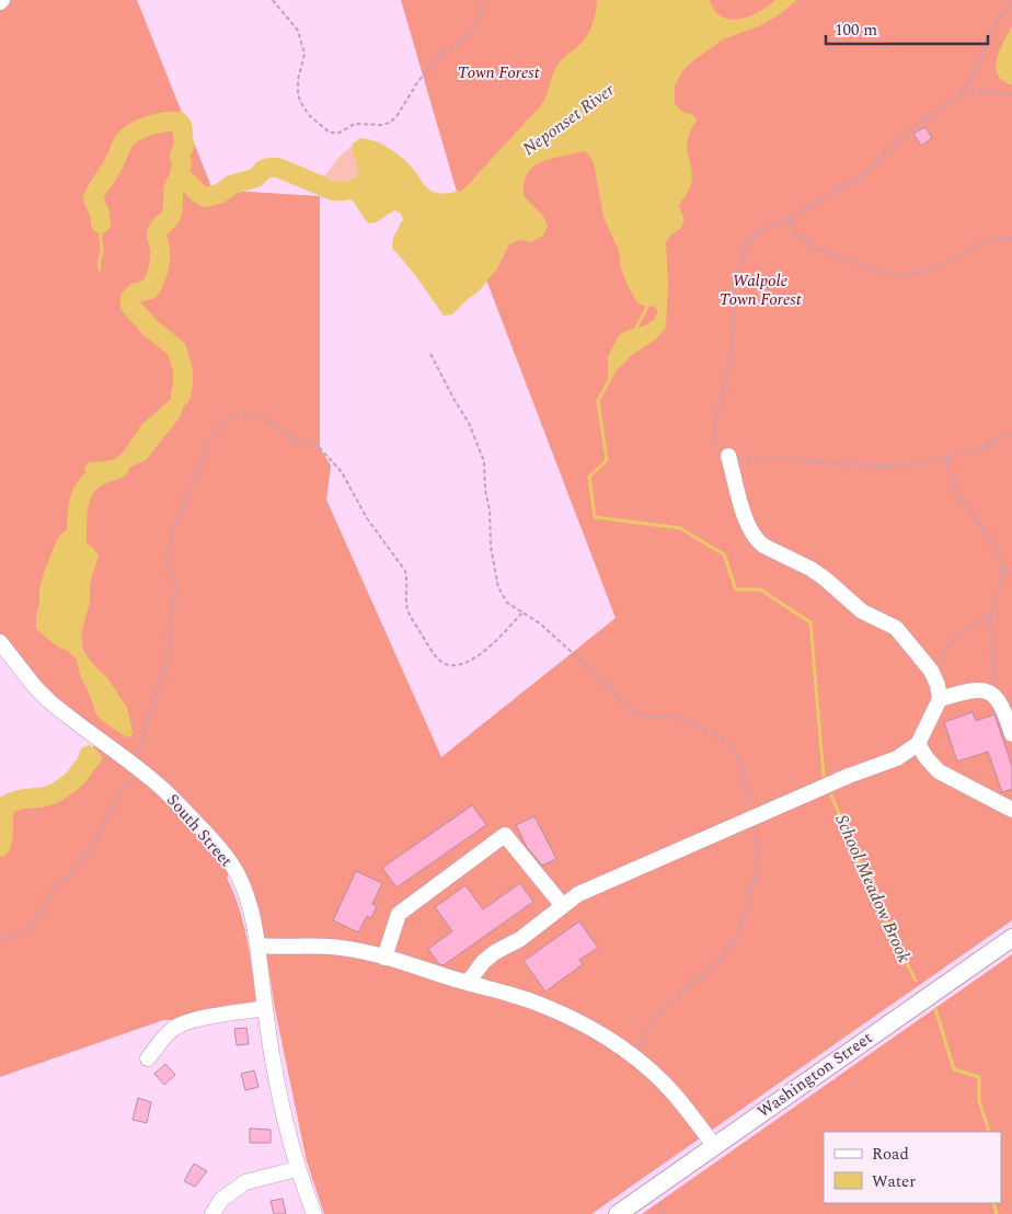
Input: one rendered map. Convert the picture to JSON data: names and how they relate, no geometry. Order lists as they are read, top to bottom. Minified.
{"streets":{"main road":["Washington Street"],"street":["South Street"]},"water":["Neponset River","School Meadow Brook"],"parks":["Town Forest","Walpole Town Forest"],"legend":["Road","Water"],"scale_bar":"100 m"}
